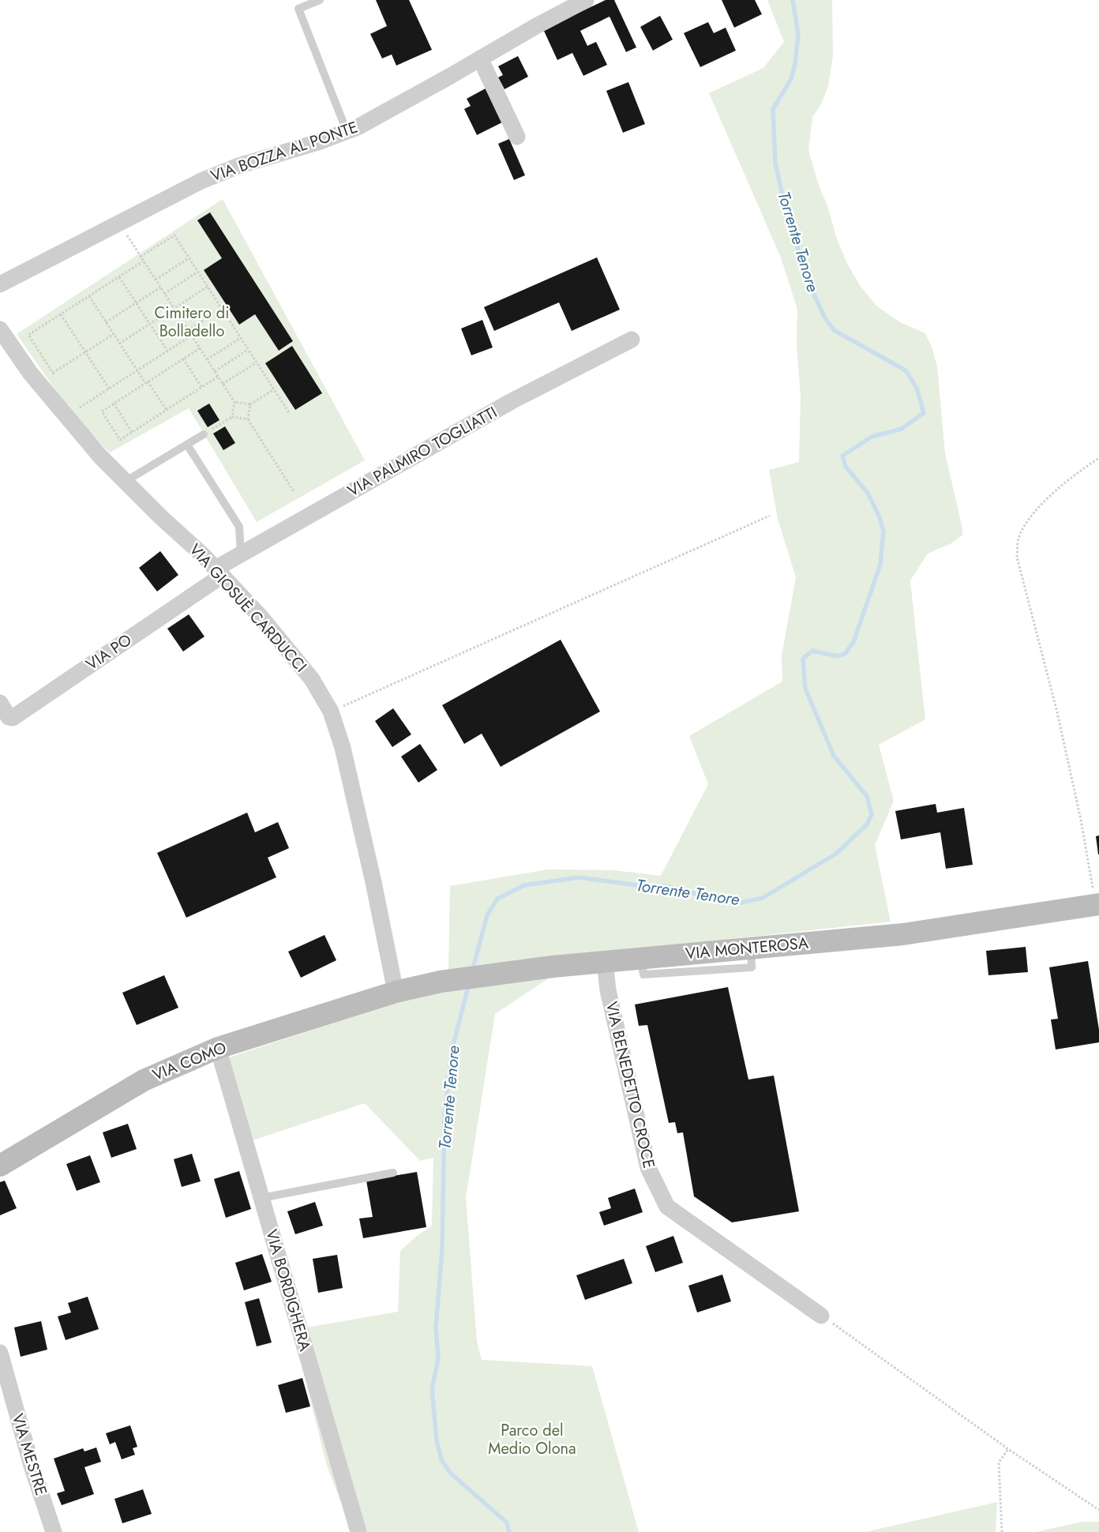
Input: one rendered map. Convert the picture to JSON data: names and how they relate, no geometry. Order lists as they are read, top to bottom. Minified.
{"streets":{"main road":["VIA MONTEROSA","VIA COMO"],"street":["VIA BOZZA AL PONTE","VIA PALMIRO TOGLIATTI","VIA GIOSUÈ CARDUCCI","VIA PO","VIA BENEDETTO CROCE","VIA BORDIGHERA","VIA MESTRE"]},"crossings":[["VIA PALMIRO TOGLIATTI","VIA GIOSUÈ CARDUCCI"],["VIA PALMIRO TOGLIATTI","VIA PO"],["VIA GIOSUÈ CARDUCCI","VIA PO"],["VIA GIOSUÈ CARDUCCI","VIA MONTEROSA"],["VIA GIOSUÈ CARDUCCI","VIA COMO"],["VIA MONTEROSA","VIA COMO"],["VIA MONTEROSA","VIA BENEDETTO CROCE"],["VIA COMO","VIA BORDIGHERA"]],"water":["Torrente Tenore"],"parks":["Cimitero di Bolladello","Parco del Medio Olona"]}
